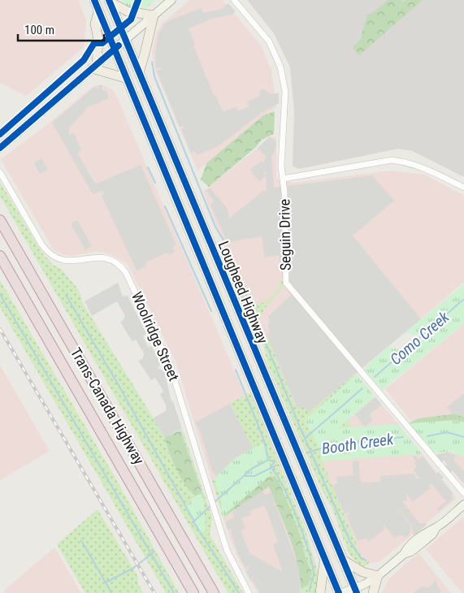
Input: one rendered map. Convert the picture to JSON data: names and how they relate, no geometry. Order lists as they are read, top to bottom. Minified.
{"streets":{"highway":["Trans-Canada Highway"],"main road":["Lougheed Highway"],"street":["Seguin Drive","Woolridge Street"]},"water":["Como Creek","Booth Creek"],"scale_bar":"100 m"}
